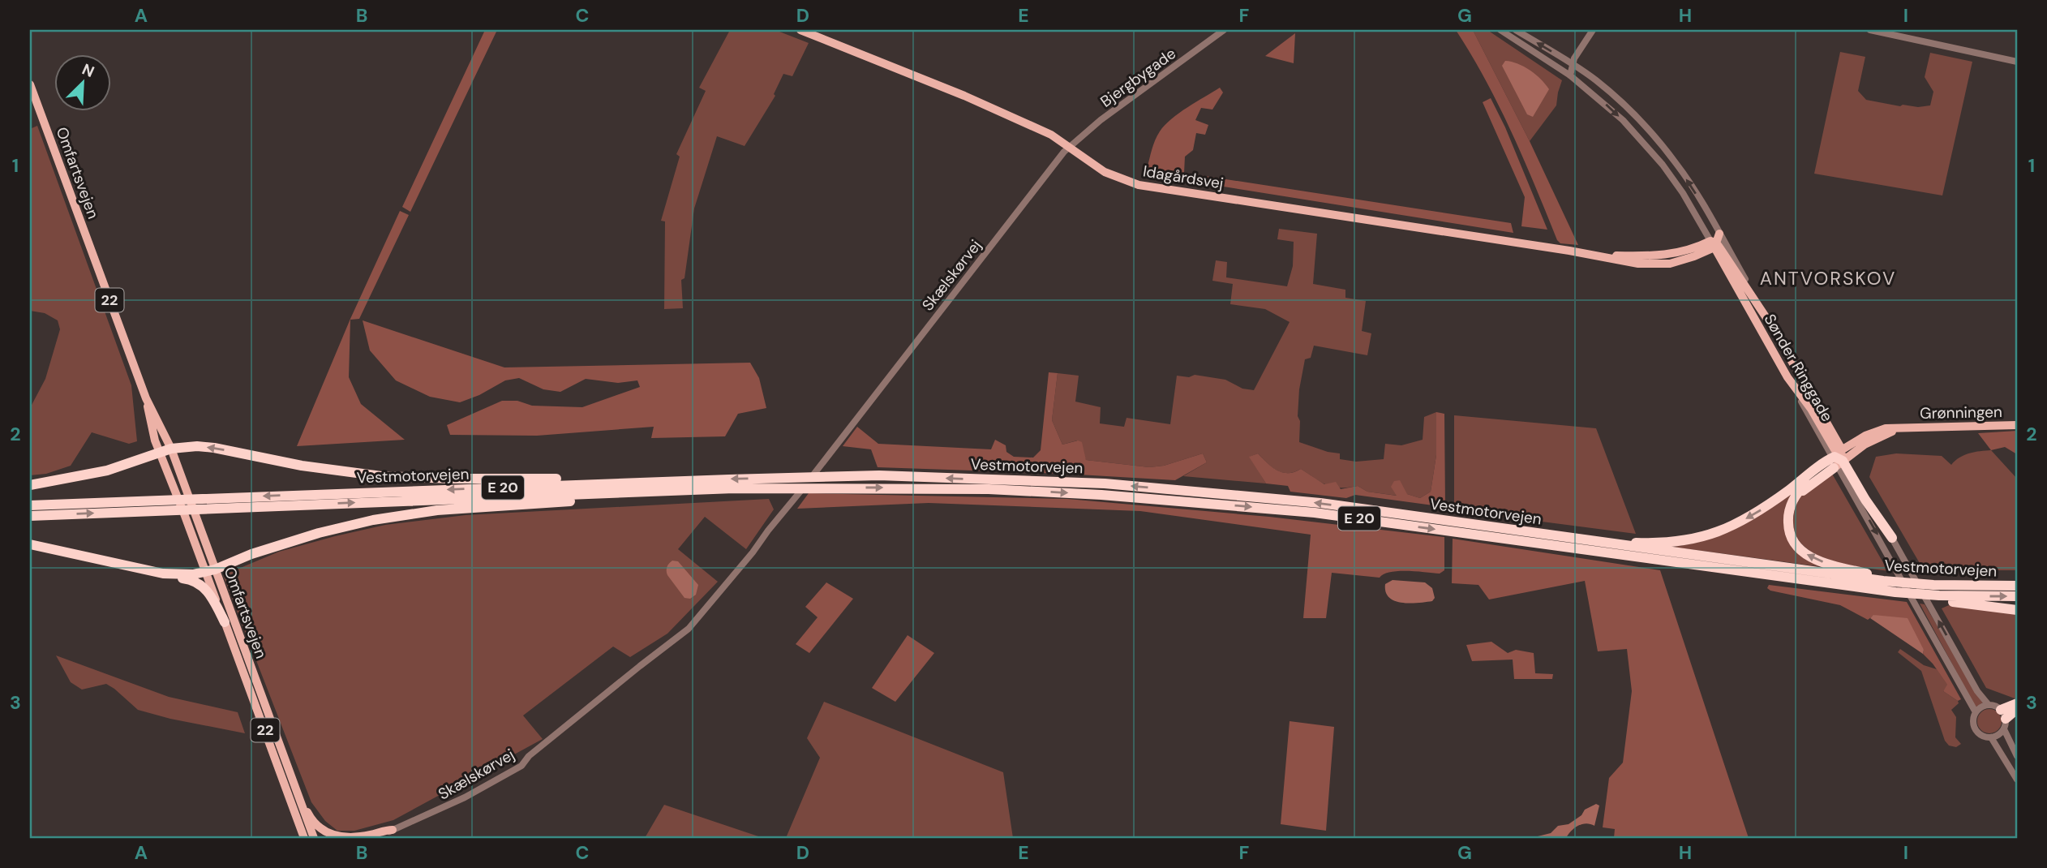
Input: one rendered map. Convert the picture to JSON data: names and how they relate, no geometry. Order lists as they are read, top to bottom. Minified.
{"streets":{"highway":["Vestmotorvejen","E 20"],"main road":["Omfartsvejen","Idagårdsvej","22","Sønder Ringgade","Grønningen"],"street":["Bjergbygade","Skælskørvej"]},"crossings":[["Bjergbygade","Idagårdsvej"],["Bjergbygade","Skælskørvej"],["Idagårdsvej","Skælskørvej"],["Idagårdsvej","Sønder Ringgade"],["Sønder Ringgade","Grønningen"]],"districts":["ANTVORSKOV"],"north":"top right","grid":{"columns":["A","B","C","D","E","F","G","H","I"],"rows":["1","2","3"]}}
